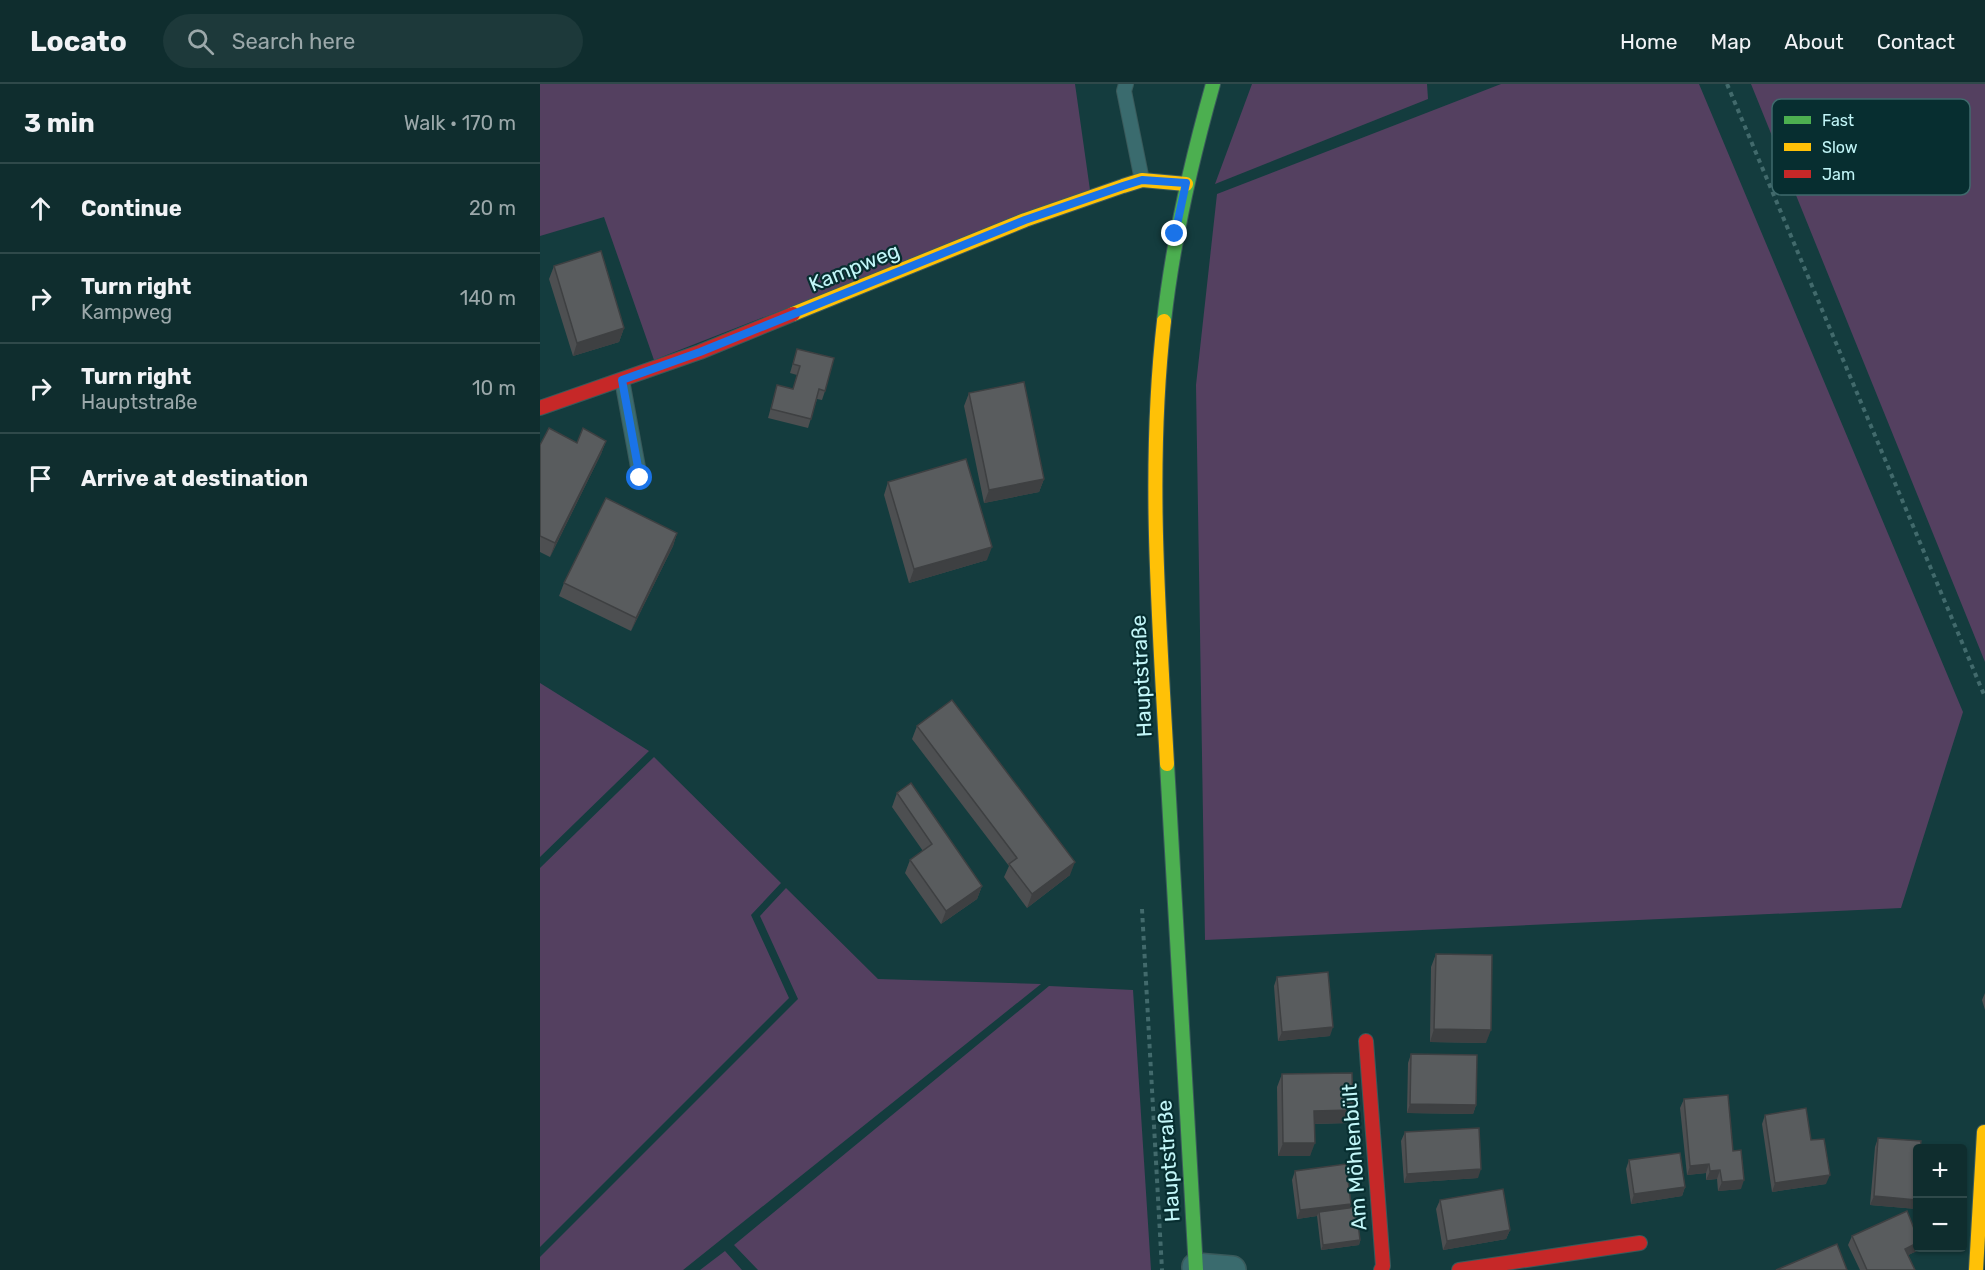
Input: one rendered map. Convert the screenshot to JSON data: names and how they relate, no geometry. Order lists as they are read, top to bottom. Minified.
{"streets":{"street":["Kampweg","Hauptstraße","Am Möhlenbült"]},"crossings":[["Kampweg","Hauptstraße"]],"legend":["Fast","Slow","Jam"],"page":{"header":"Locato","search":"Search here","nav":["Home","Map","About","Contact"],"heading":["3 min","Walk · 170 m"],"list":[["Continue","20 m"],["Turn right","Kampweg","140 m"],["Turn right","Hauptstraße","10 m"],"Arrive at destination"],"map_buttons":["+","−"]}}
